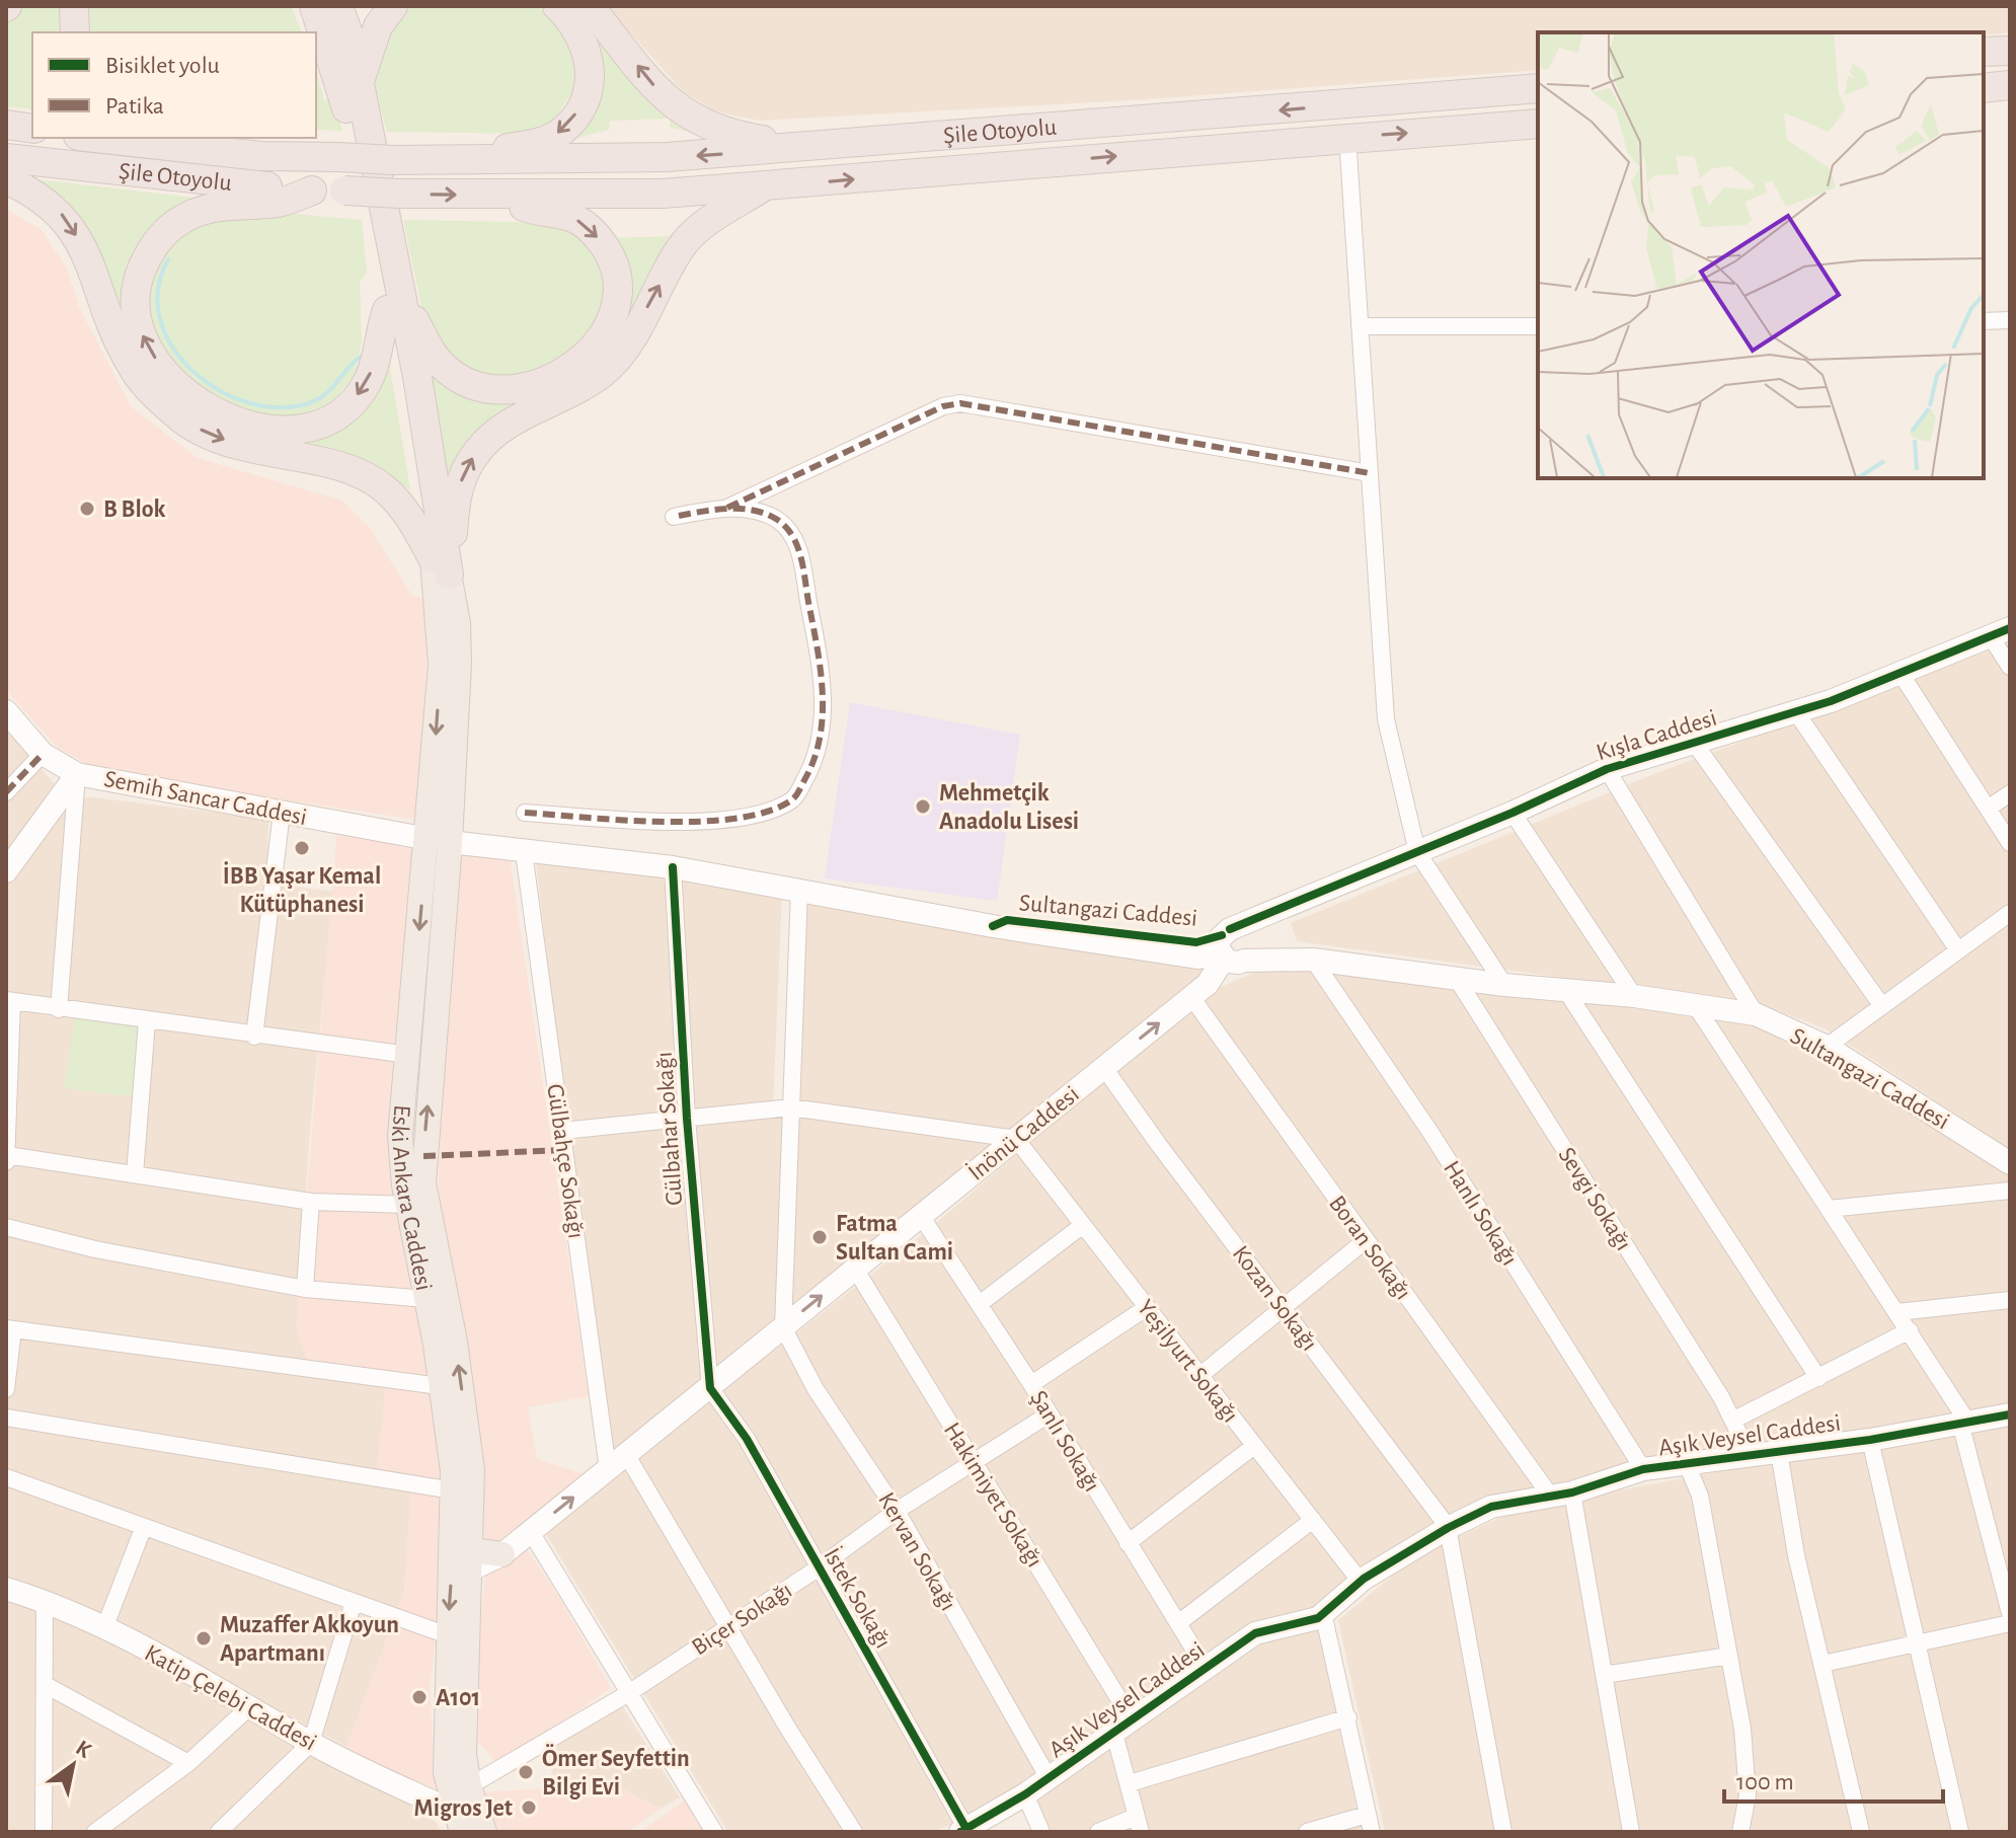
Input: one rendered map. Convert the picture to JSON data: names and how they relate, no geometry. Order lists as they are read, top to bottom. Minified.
{"streets":{"highway":["Şile Otoyolu"],"main road":["Eski Ankara Caddesi"],"street":["Kışla Caddesi","Semih Sancar Caddesi","Sultangazi Caddesi","Gülbahar Sokağı","İnönü Caddesi","Gülbahçe Sokağı","Sevgi Sokağı","Hanlı Sokağı","Boran Sokağı","Kozan Sokağı","Yeşilyurt Sokağı","Aşık Veysel Caddesi","Şanlı Sokağı","Hakimiyet Sokağı","Kervan Sokağı","İstek Sokağı","Biçer Sokağı","Katip Çelebi Caddesi"]},"crossings":[["Kışla Caddesi","Sultangazi Caddesi"],["Kışla Caddesi","İnönü Caddesi"],["Semih Sancar Caddesi","Sultangazi Caddesi"],["Semih Sancar Caddesi","Eski Ankara Caddesi"],["Sultangazi Caddesi","Gülbahar Sokağı"],["Sultangazi Caddesi","İnönü Caddesi"],["Sultangazi Caddesi","Gülbahçe Sokağı"],["Sultangazi Caddesi","Eski Ankara Caddesi"],["Sultangazi Caddesi","Sevgi Sokağı"],["Sultangazi Caddesi","Hanlı Sokağı"],["Gülbahar Sokağı","İnönü Caddesi"],["Gülbahar Sokağı","İstek Sokağı"],["İnönü Caddesi","Gülbahçe Sokağı"],["İnönü Caddesi","Boran Sokağı"],["İnönü Caddesi","Kozan Sokağı"],["İnönü Caddesi","Yeşilyurt Sokağı"],["İnönü Caddesi","Şanlı Sokağı"],["İnönü Caddesi","Hakimiyet Sokağı"],["İnönü Caddesi","Kervan Sokağı"],["İnönü Caddesi","İstek Sokağı"],["Eski Ankara Caddesi","Biçer Sokağı"],["Eski Ankara Caddesi","Katip Çelebi Caddesi"],["Sevgi Sokağı","Aşık Veysel Caddesi"],["Hanlı Sokağı","Aşık Veysel Caddesi"],["Boran Sokağı","Aşık Veysel Caddesi"],["Kozan Sokağı","Aşık Veysel Caddesi"],["Yeşilyurt Sokağı","Aşık Veysel Caddesi"],["Aşık Veysel Caddesi","Şanlı Sokağı"],["Aşık Veysel Caddesi","Hakimiyet Sokağı"],["Aşık Veysel Caddesi","Kervan Sokağı"],["Aşık Veysel Caddesi","İstek Sokağı"],["Şanlı Sokağı","Biçer Sokağı"],["Hakimiyet Sokağı","Biçer Sokağı"],["Kervan Sokağı","Biçer Sokağı"],["İstek Sokağı","Biçer Sokağı"]],"places":["B Blok","Mehmetçik Anadolu Lisesi","İBB Yaşar Kemal Kütüphanesi","Fatma Sultan Cami","Muzaffer Akkoyun Apartmanı","A101","Ömer Seyfettin Bilgi Evi","Migros Jet"],"legend":["Bisiklet yolu","Patika"],"scale_bar":"100 m","north":"top right"}
